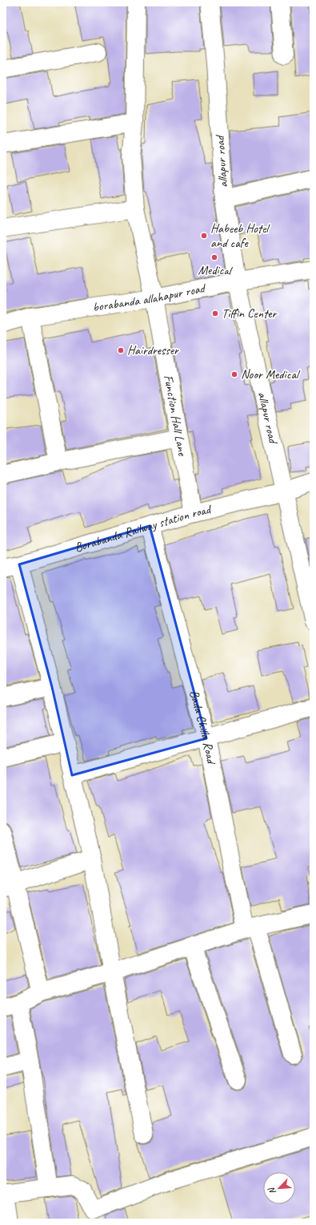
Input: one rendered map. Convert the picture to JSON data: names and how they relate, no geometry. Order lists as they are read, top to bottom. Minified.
{"streets":{"street":["allapur road","borabanda allahapur road","Function Hall Lane","Borabanda Railway station road","Bada Chilla Road"]},"crossings":[["allapur road","borabanda allahapur road"],["allapur road","Borabanda Railway station road"],["borabanda allahapur road","Function Hall Lane"],["Function Hall Lane","Borabanda Railway station road"],["Borabanda Railway station road","Bada Chilla Road"]],"places":["Habeeb Hotel and cafe","Medical","Tiffin Center","Hairdresser","Noor Medical"],"north":"bottom left"}
